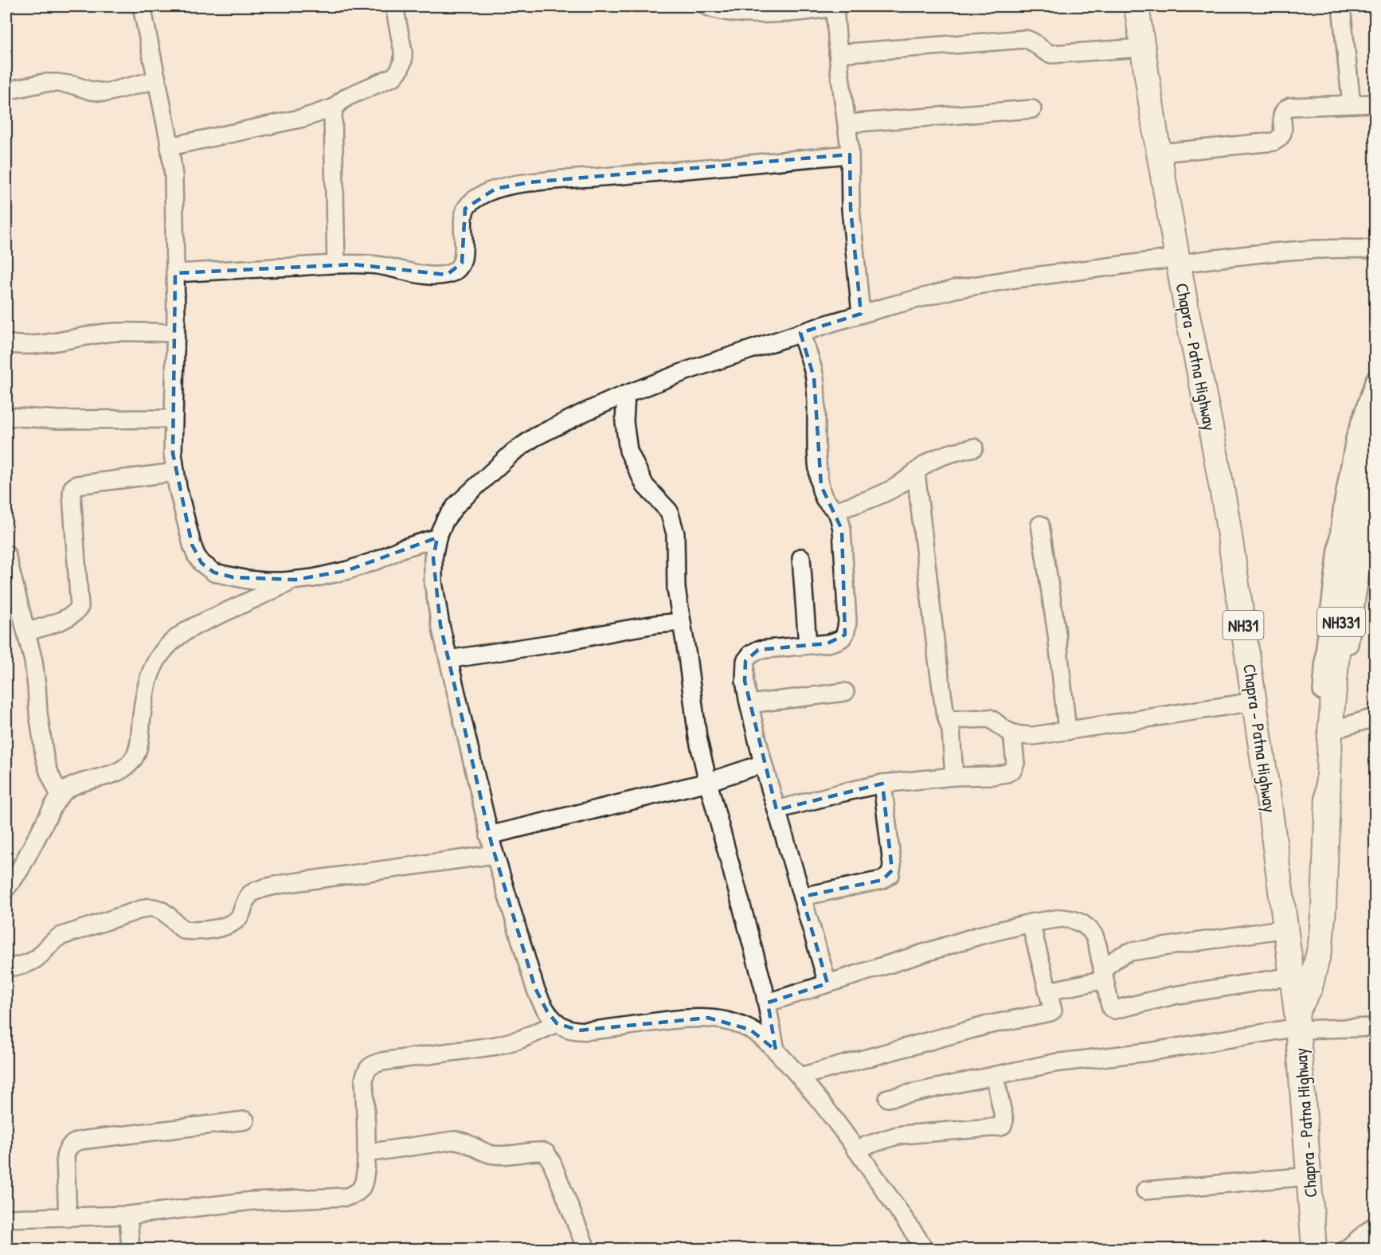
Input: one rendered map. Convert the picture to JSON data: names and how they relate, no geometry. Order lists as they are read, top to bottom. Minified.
{"streets":{"highway":["Chapra - Patna Highway","NH331","NH31"]},"crossings":[["Chapra - Patna Highway","NH331"]]}
